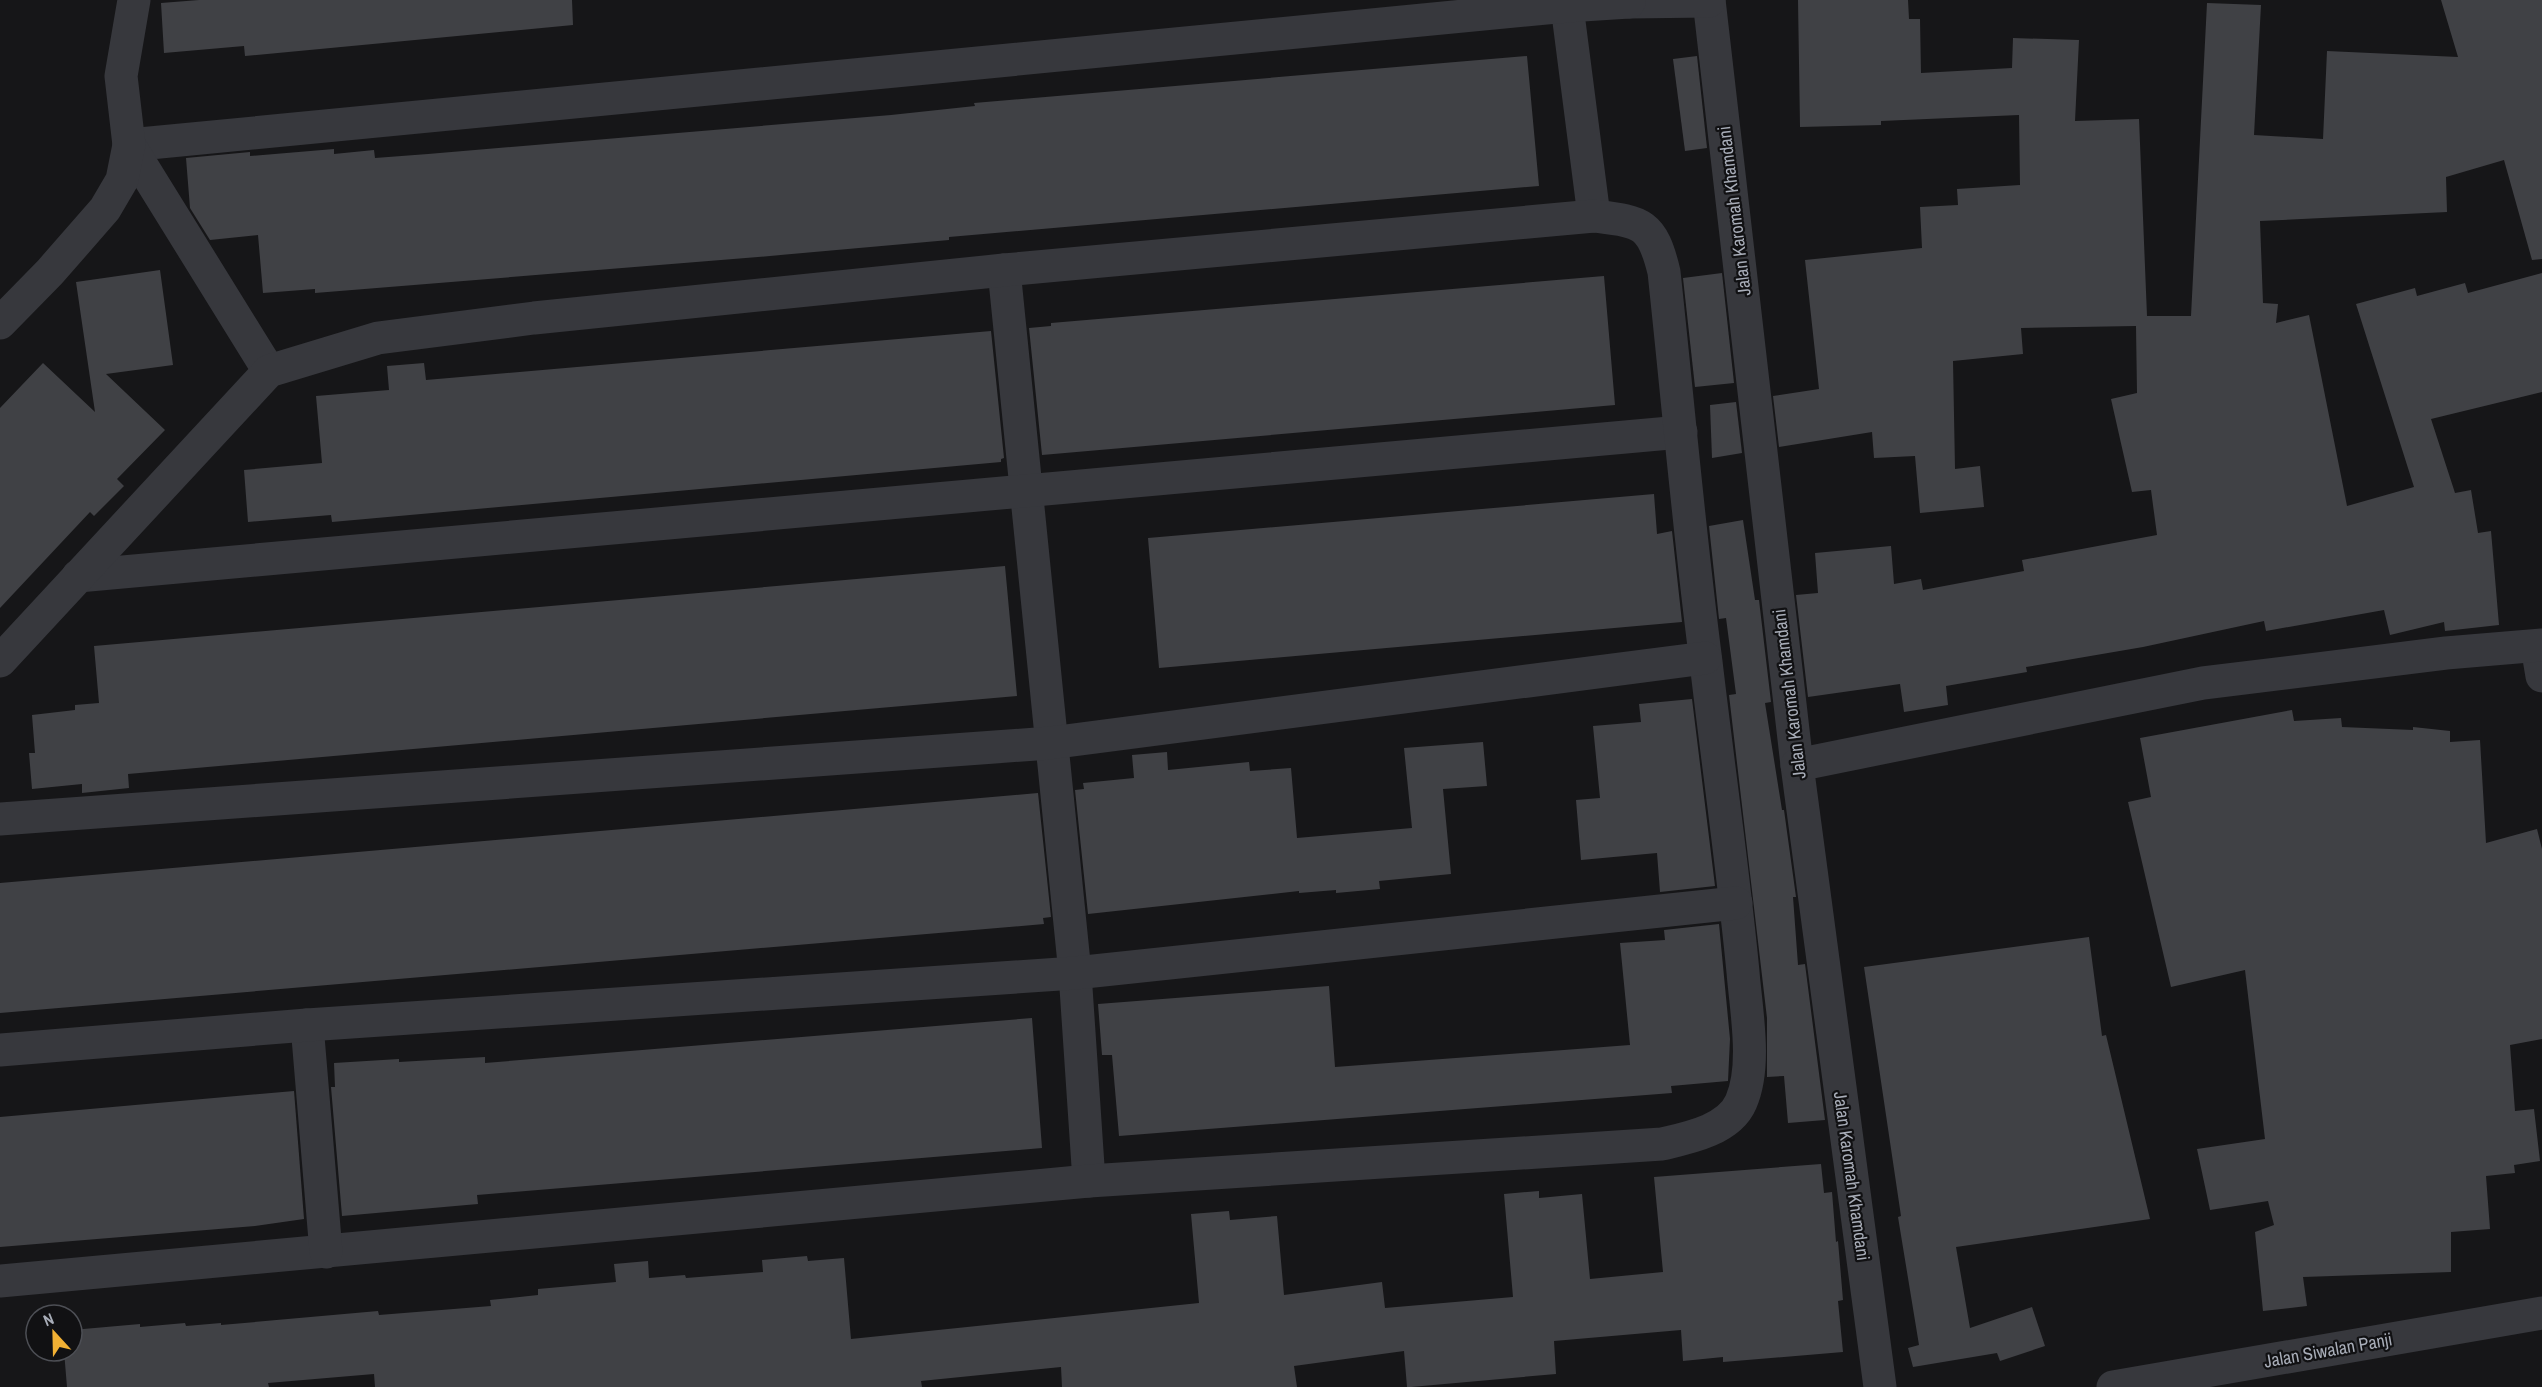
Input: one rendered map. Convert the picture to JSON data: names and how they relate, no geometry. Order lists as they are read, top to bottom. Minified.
{"streets":{"street":["Jalan Karomah Khamdani","Jalan Siwalan Panji"]},"north":"top"}
